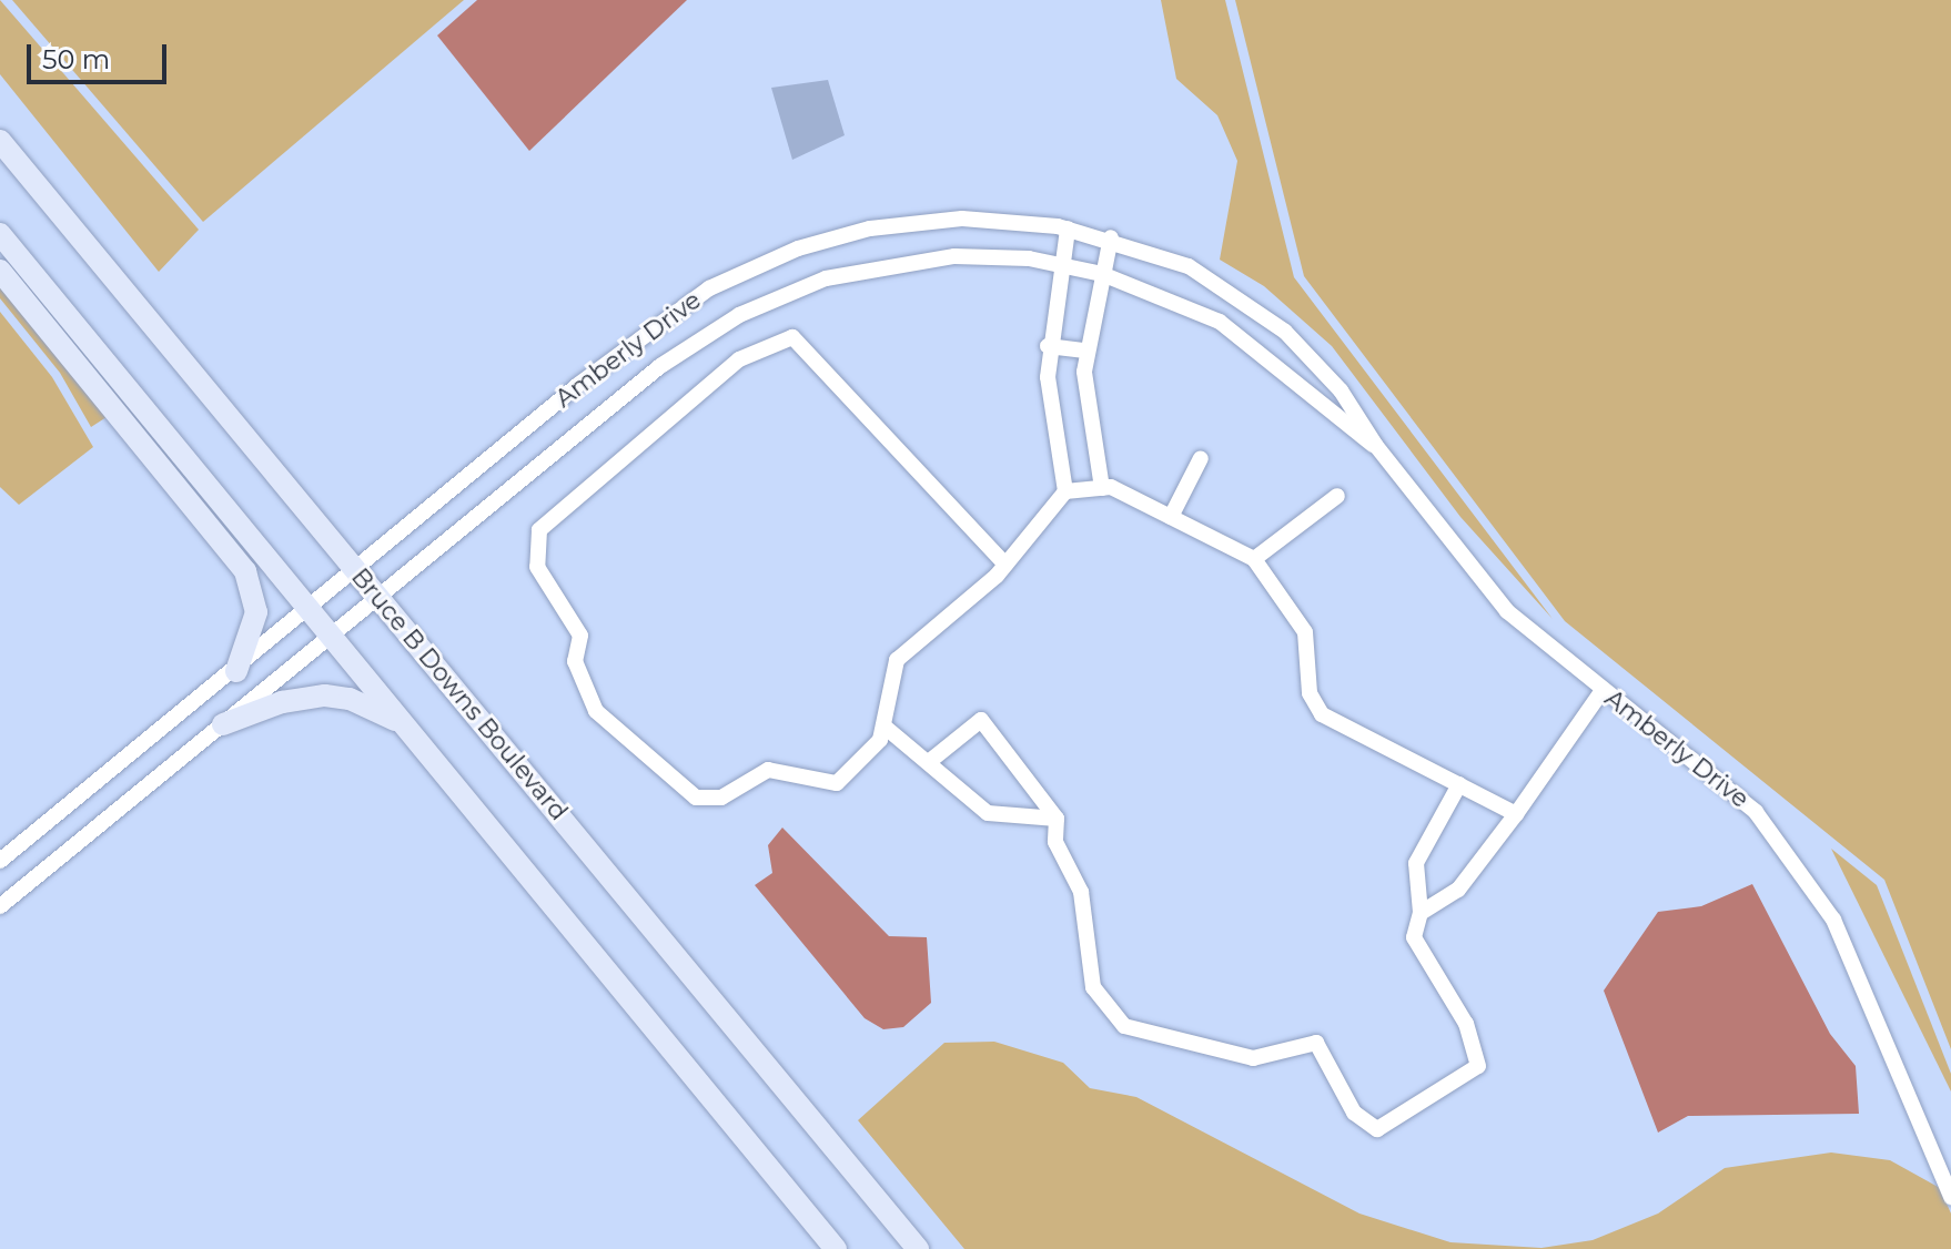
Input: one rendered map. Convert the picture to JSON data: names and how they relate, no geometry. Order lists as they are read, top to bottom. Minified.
{"streets":{"main road":["Bruce B Downs Boulevard"],"street":["Amberly Drive"]},"crossings":[["Amberly Drive","Bruce B Downs Boulevard"]],"scale_bar":"50 m"}
